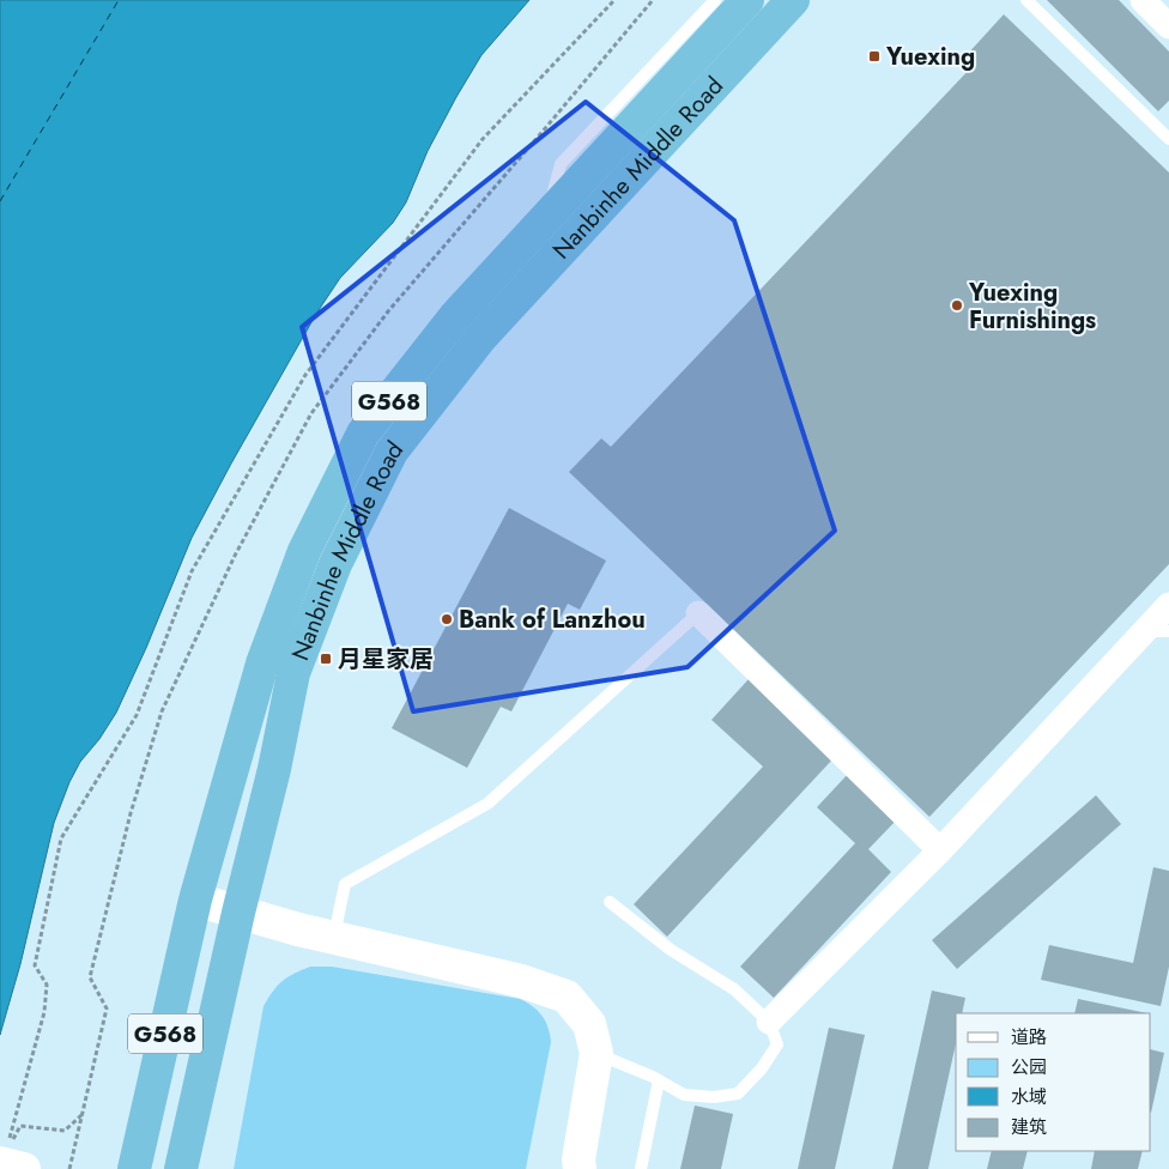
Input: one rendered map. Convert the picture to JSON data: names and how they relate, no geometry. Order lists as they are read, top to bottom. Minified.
{"streets":{"highway":["Nanbinhe Middle Road","G568"]},"places":{"transit":["Yuexing","月星家居"],"other":["Yuexing Furnishings","Bank of Lanzhou"]},"legend":["道路","公园","水域","建筑"]}
